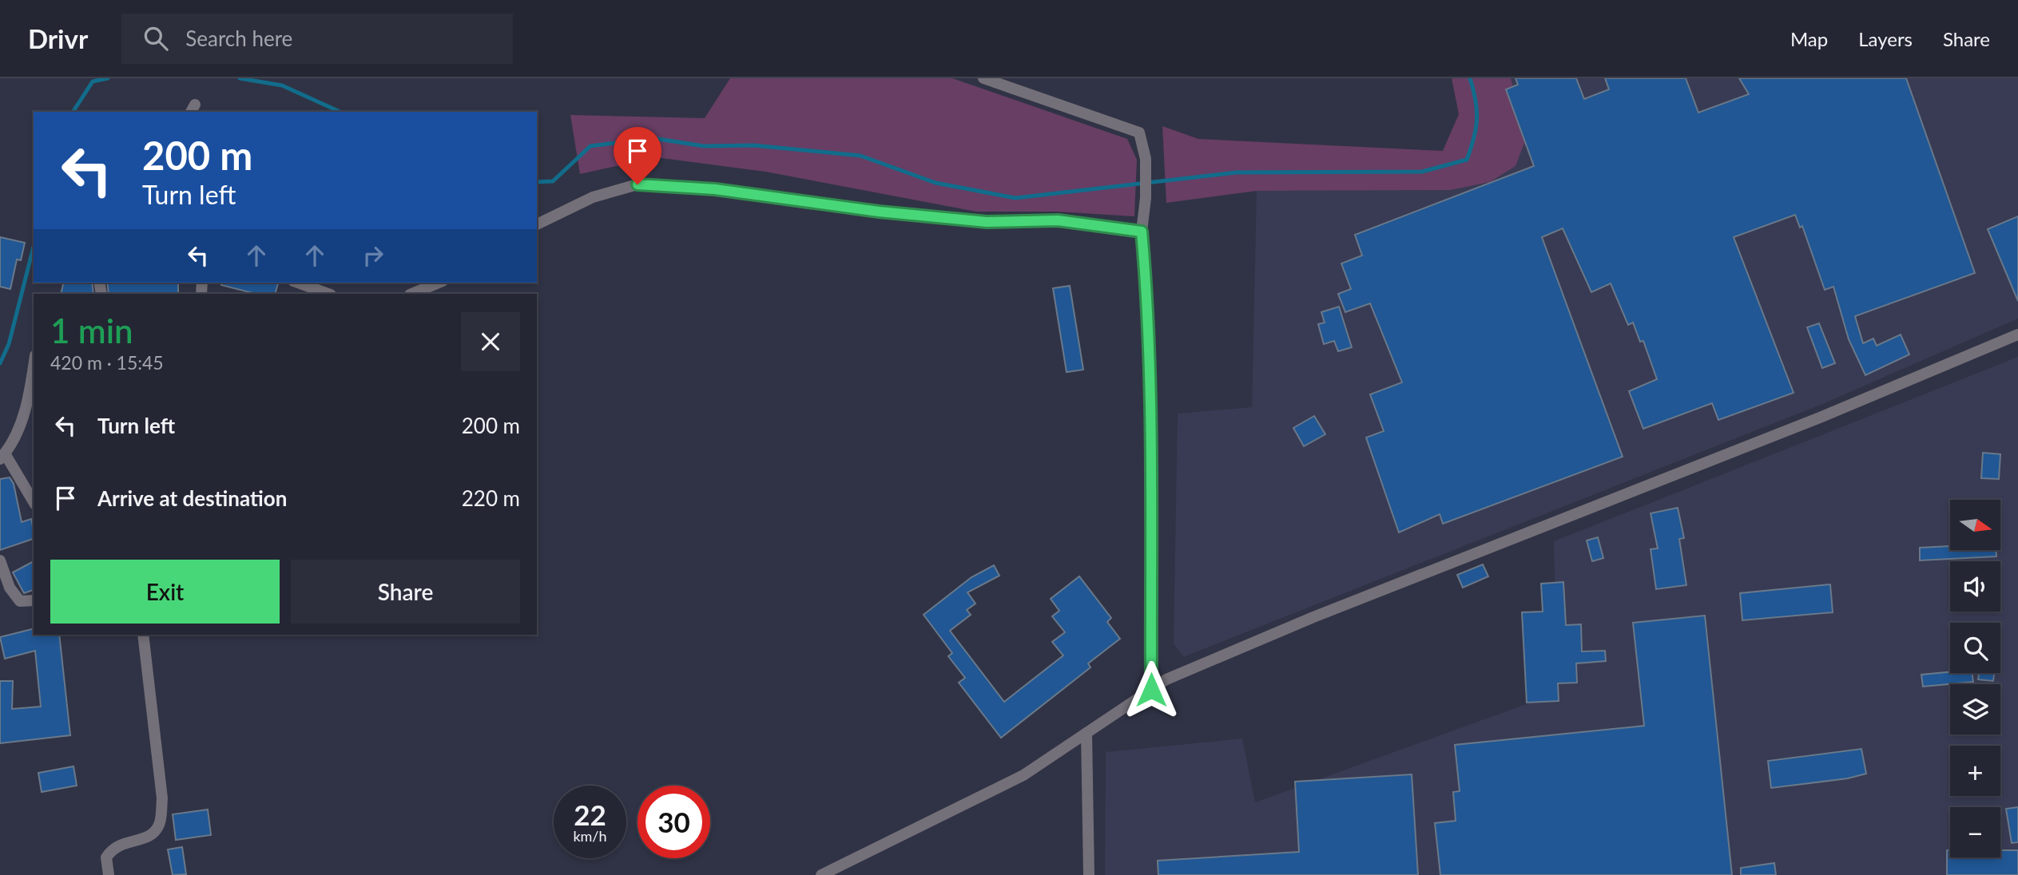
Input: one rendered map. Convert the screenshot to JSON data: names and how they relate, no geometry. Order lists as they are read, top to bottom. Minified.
{"north":"right","page":{"header":"Drivr","search":"Search here","nav":["Map","Layers","Share"],"turn":["200 m","Turn left"],"heading":["1 min","420 m · 15:45"],"list":[{"name":"Turn left","value":"200 m"},{"name":"Arrive at destination","value":"220 m"}],"map_buttons":["+","−"],"buttons":["Exit","Share"],"speed":"22 km/h","limit":"30"}}
